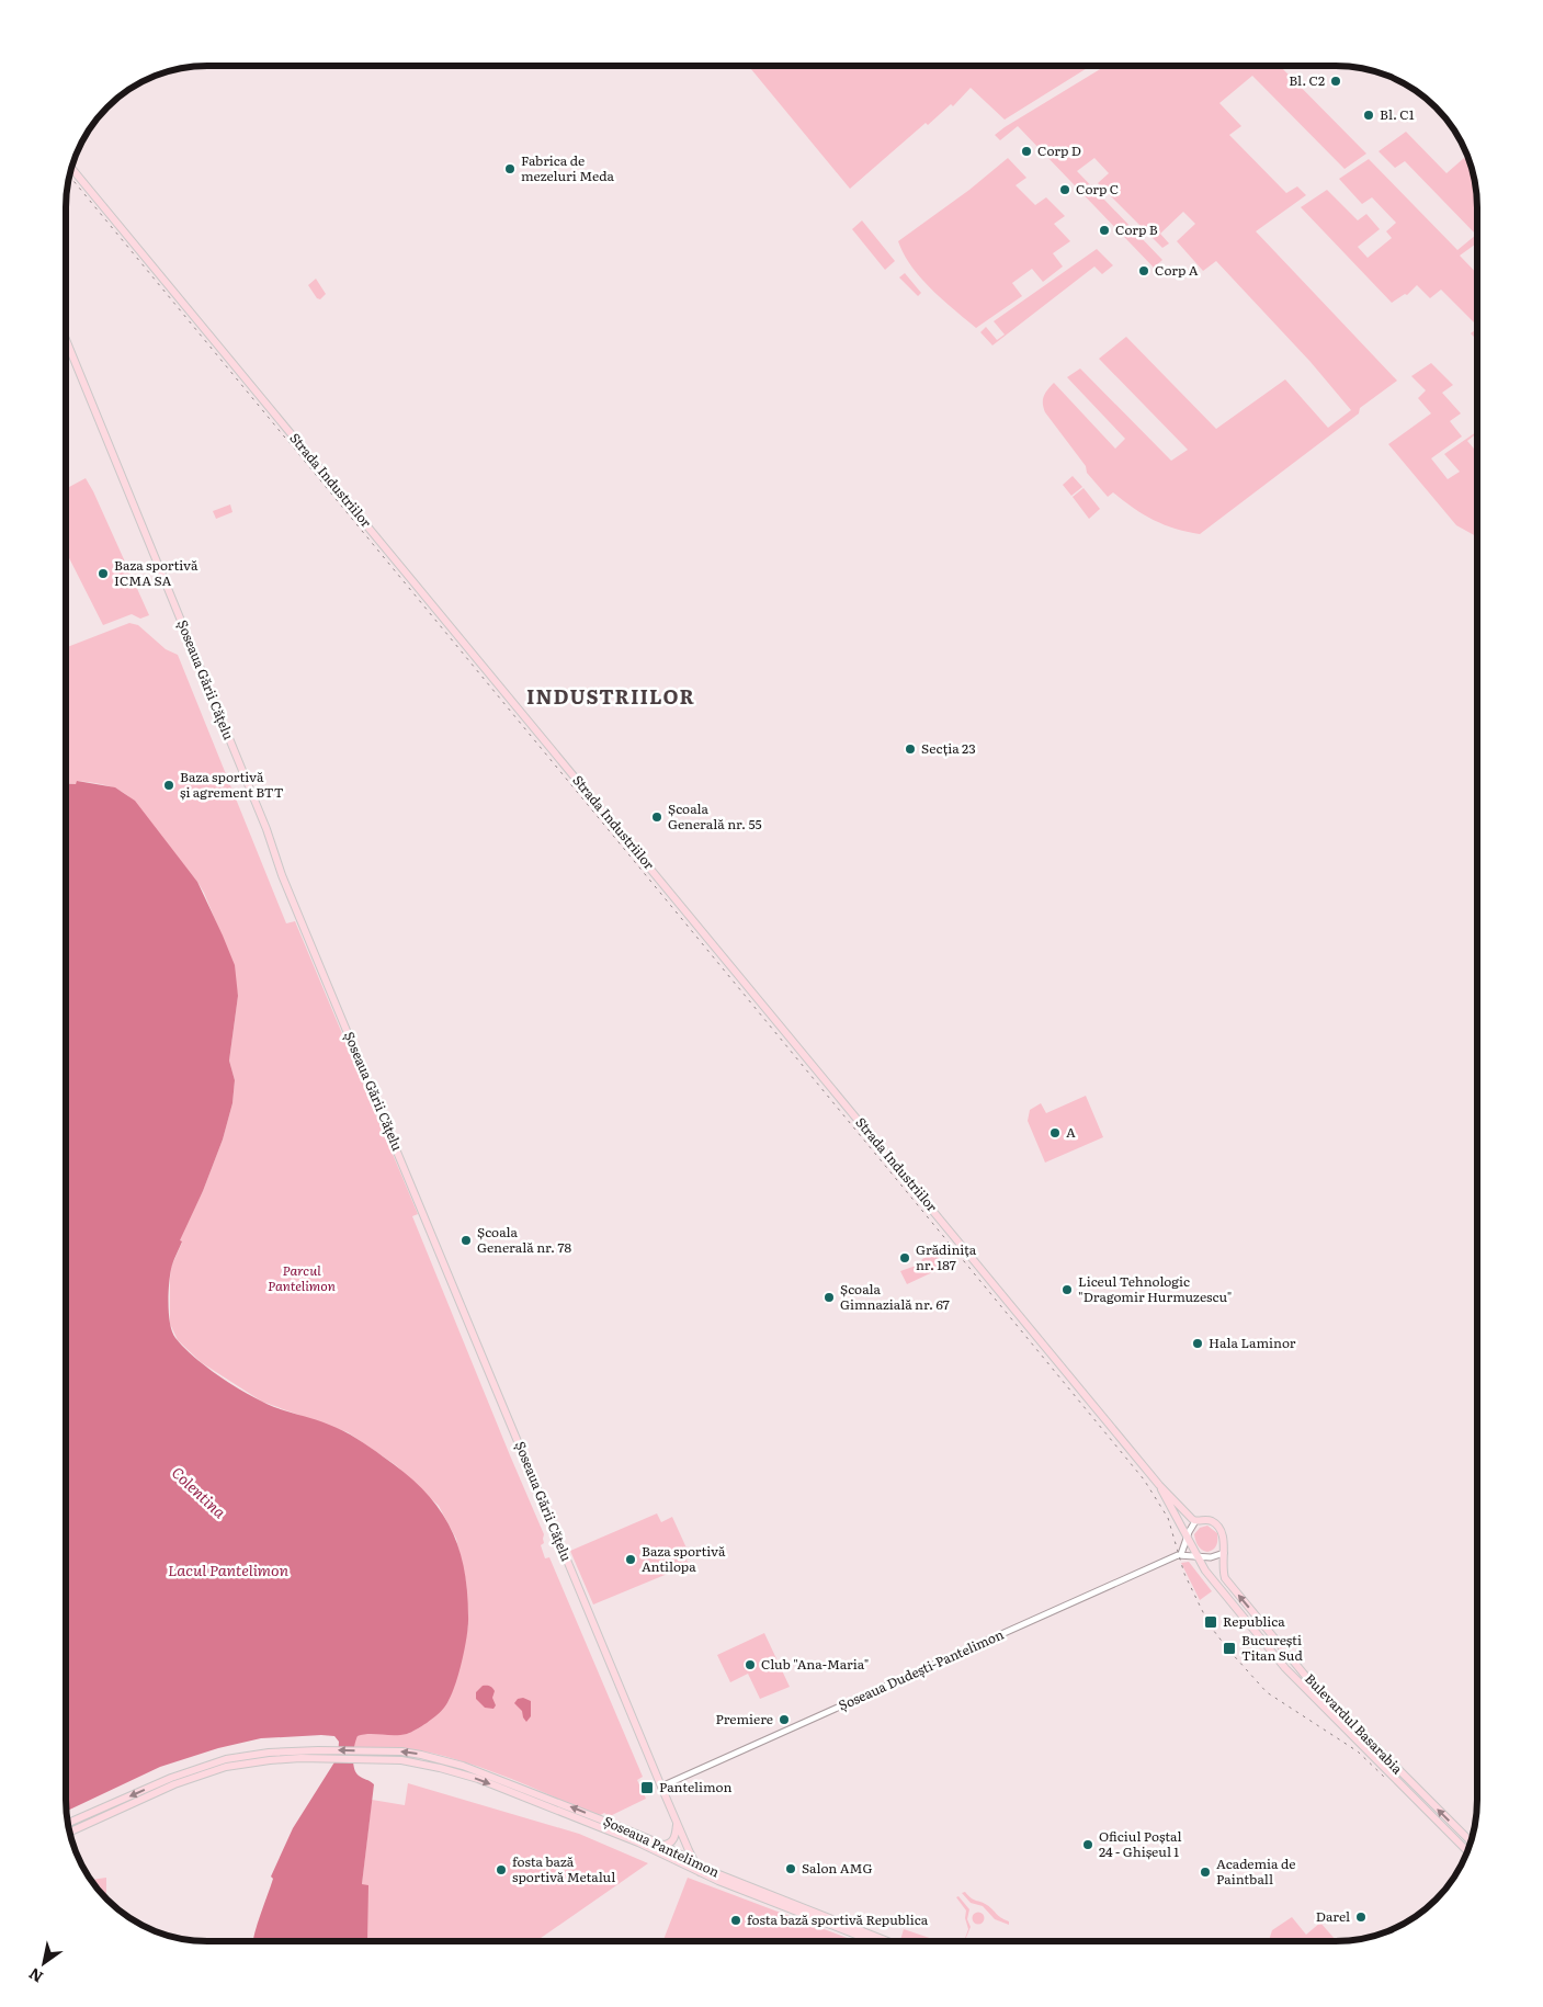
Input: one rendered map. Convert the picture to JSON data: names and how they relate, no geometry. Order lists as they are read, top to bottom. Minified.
{"streets":{"main road":["Strada Industriilor","Șoseaua Gării Cățelu","Bulevardul Basarabia","Șoseaua Pantelimon"],"street":["Șoseaua Dudești-Pantelimon"]},"crossings":[["Strada Industriilor","Bulevardul Basarabia"],["Șoseaua Gării Cățelu","Șoseaua Dudești-Pantelimon"],["Șoseaua Gării Cățelu","Șoseaua Pantelimon"]],"districts":["INDUSTRIILOR"],"water":["Colentina","Lacul Pantelimon"],"parks":["Parcul Pantelimon"],"places":{"other":["Bl. C2","Bl. C1","Corp D","Fabrica de mezeluri Meda","Corp C","Corp B","Corp A","Baza sportivă ICMA SA","Secția 23","Baza sportivă și agrement BTT","Școala Generală nr. 55","A","Școala Generală nr. 78","Grădinița nr. 187","Liceul Tehnologic \"Dragomir Hurmuzescu\"","Școala Gimnazială nr. 67","Hala Laminor","Baza sportivă Antilopa","Club \"Ana-Maria\"","Premiere","Oficiul Poștal 24 - Ghișeul 1","Salon AMG","fosta bază sportivă Metalul","Academia de Paintball","Darel","fosta bază sportivă Republica"],"transit":["Republica","București Titan Sud","Pantelimon"]},"north":"bottom left"}
